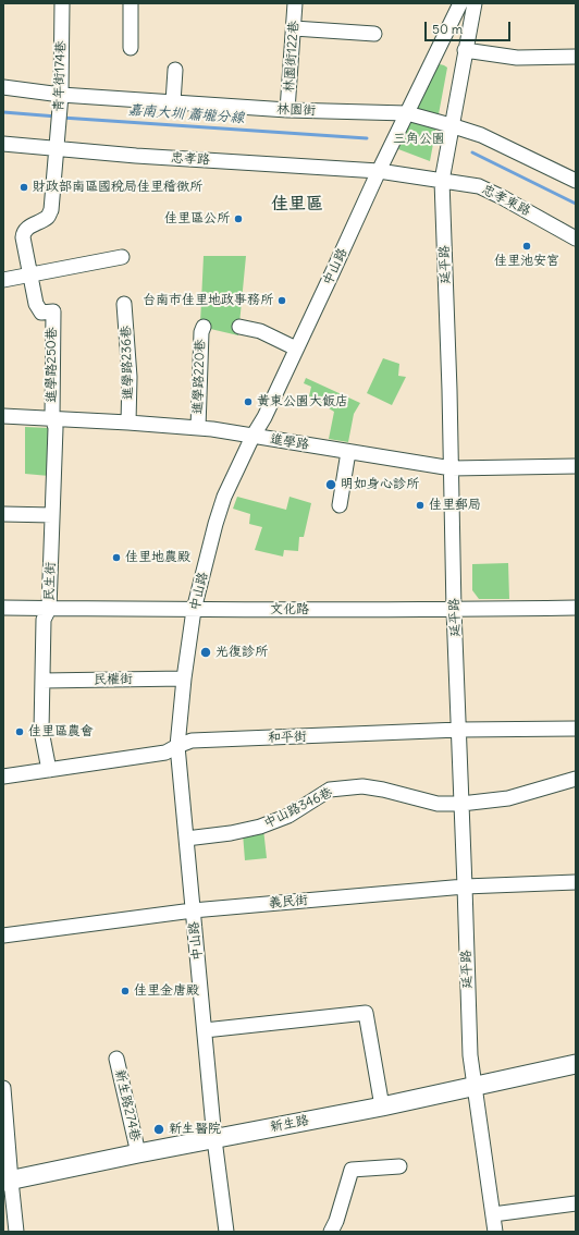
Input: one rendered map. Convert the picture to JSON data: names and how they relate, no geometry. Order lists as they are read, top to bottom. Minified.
{"streets":{"main road":["新生路"],"street":["林園街122巷","青年街174巷","林園街","忠孝路","忠孝東路","延平路","中山路","進學路236巷","進學路250巷","進學路220巷","進學路","民生街","文化路","民權街","和平街","中山路346巷","義民街","新生路274巷"]},"crossings":[["林園街122巷","林園街"],["青年街174巷","林園街"],["青年街174巷","忠孝路"],["青年街174巷","進學路250巷"],["林園街","延平路"],["林園街","中山路"],["忠孝路","忠孝東路"],["忠孝路","中山路"],["忠孝路","進學路250巷"],["忠孝東路","延平路"],["忠孝東路","中山路"],["延平路","進學路"],["延平路","文化路"],["延平路","和平街"],["延平路","中山路346巷"],["延平路","義民街"],["延平路","新生路"],["中山路","進學路"],["中山路","文化路"],["中山路","民權街"],["中山路","和平街"],["中山路","中山路346巷"],["中山路","義民街"],["中山路","新生路"],["進學路236巷","進學路"],["進學路250巷","進學路"],["進學路250巷","民生街"],["進學路220巷","進學路"],["進學路","民生街"],["民生街","文化路"],["民生街","民權街"],["民生街","和平街"],["新生路274巷","新生路"]],"districts":["佳里區"],"water":["嘉南大圳 蕭壠分線"],"parks":["三角公園"],"places":["財政部南區國稅局佳里稽徵所","佳里區公所","佳里池安宮","台南市佳里地政事務所","黃東公園大飯店","明如身心診所","佳里郵局","佳里地農殿","光復診所","佳里區農會","佳里金唐殿","新生醫院"],"scale_bar":"50 m"}
